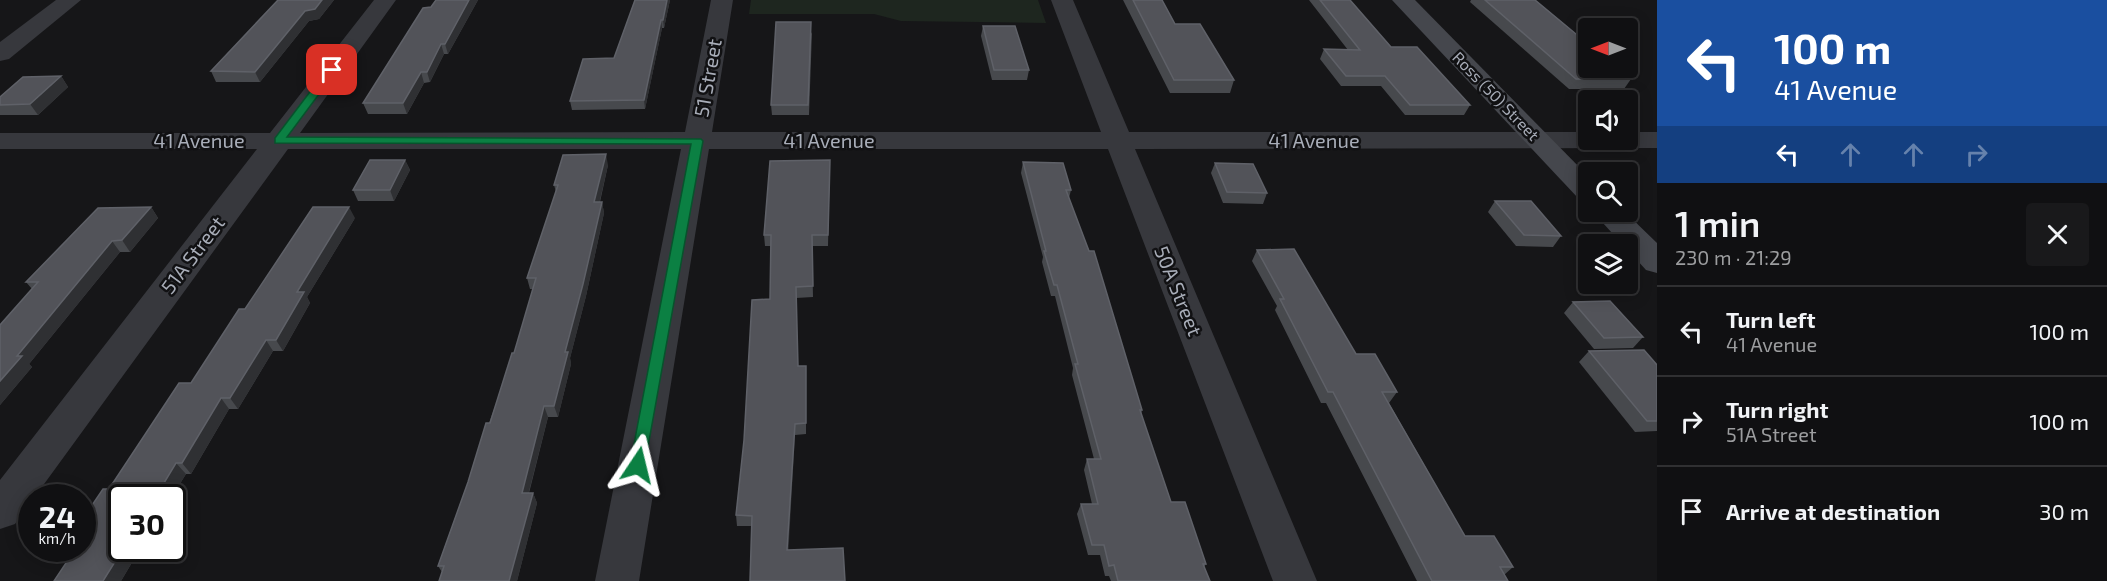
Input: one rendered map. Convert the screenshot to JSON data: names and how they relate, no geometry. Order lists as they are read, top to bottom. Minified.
{"streets":{"main road":["Ross (50) Street"],"street":["51 Street","41 Avenue","51A Street","50A Street"]},"crossings":[["51 Street","41 Avenue"],["Ross (50) Street","41 Avenue"],["41 Avenue","51A Street"],["41 Avenue","50A Street"]],"north":"left","page":{"turn":["100 m","41 Avenue"],"heading":["1 min","230 m · 21:29"],"list":[{"name":"Turn left","note":"41 Avenue","value":"100 m"},{"name":"Turn right","note":"51A Street","value":"100 m"},{"name":"Arrive at destination","value":"30 m"}],"speed":"24 km/h","limit":"30"}}
